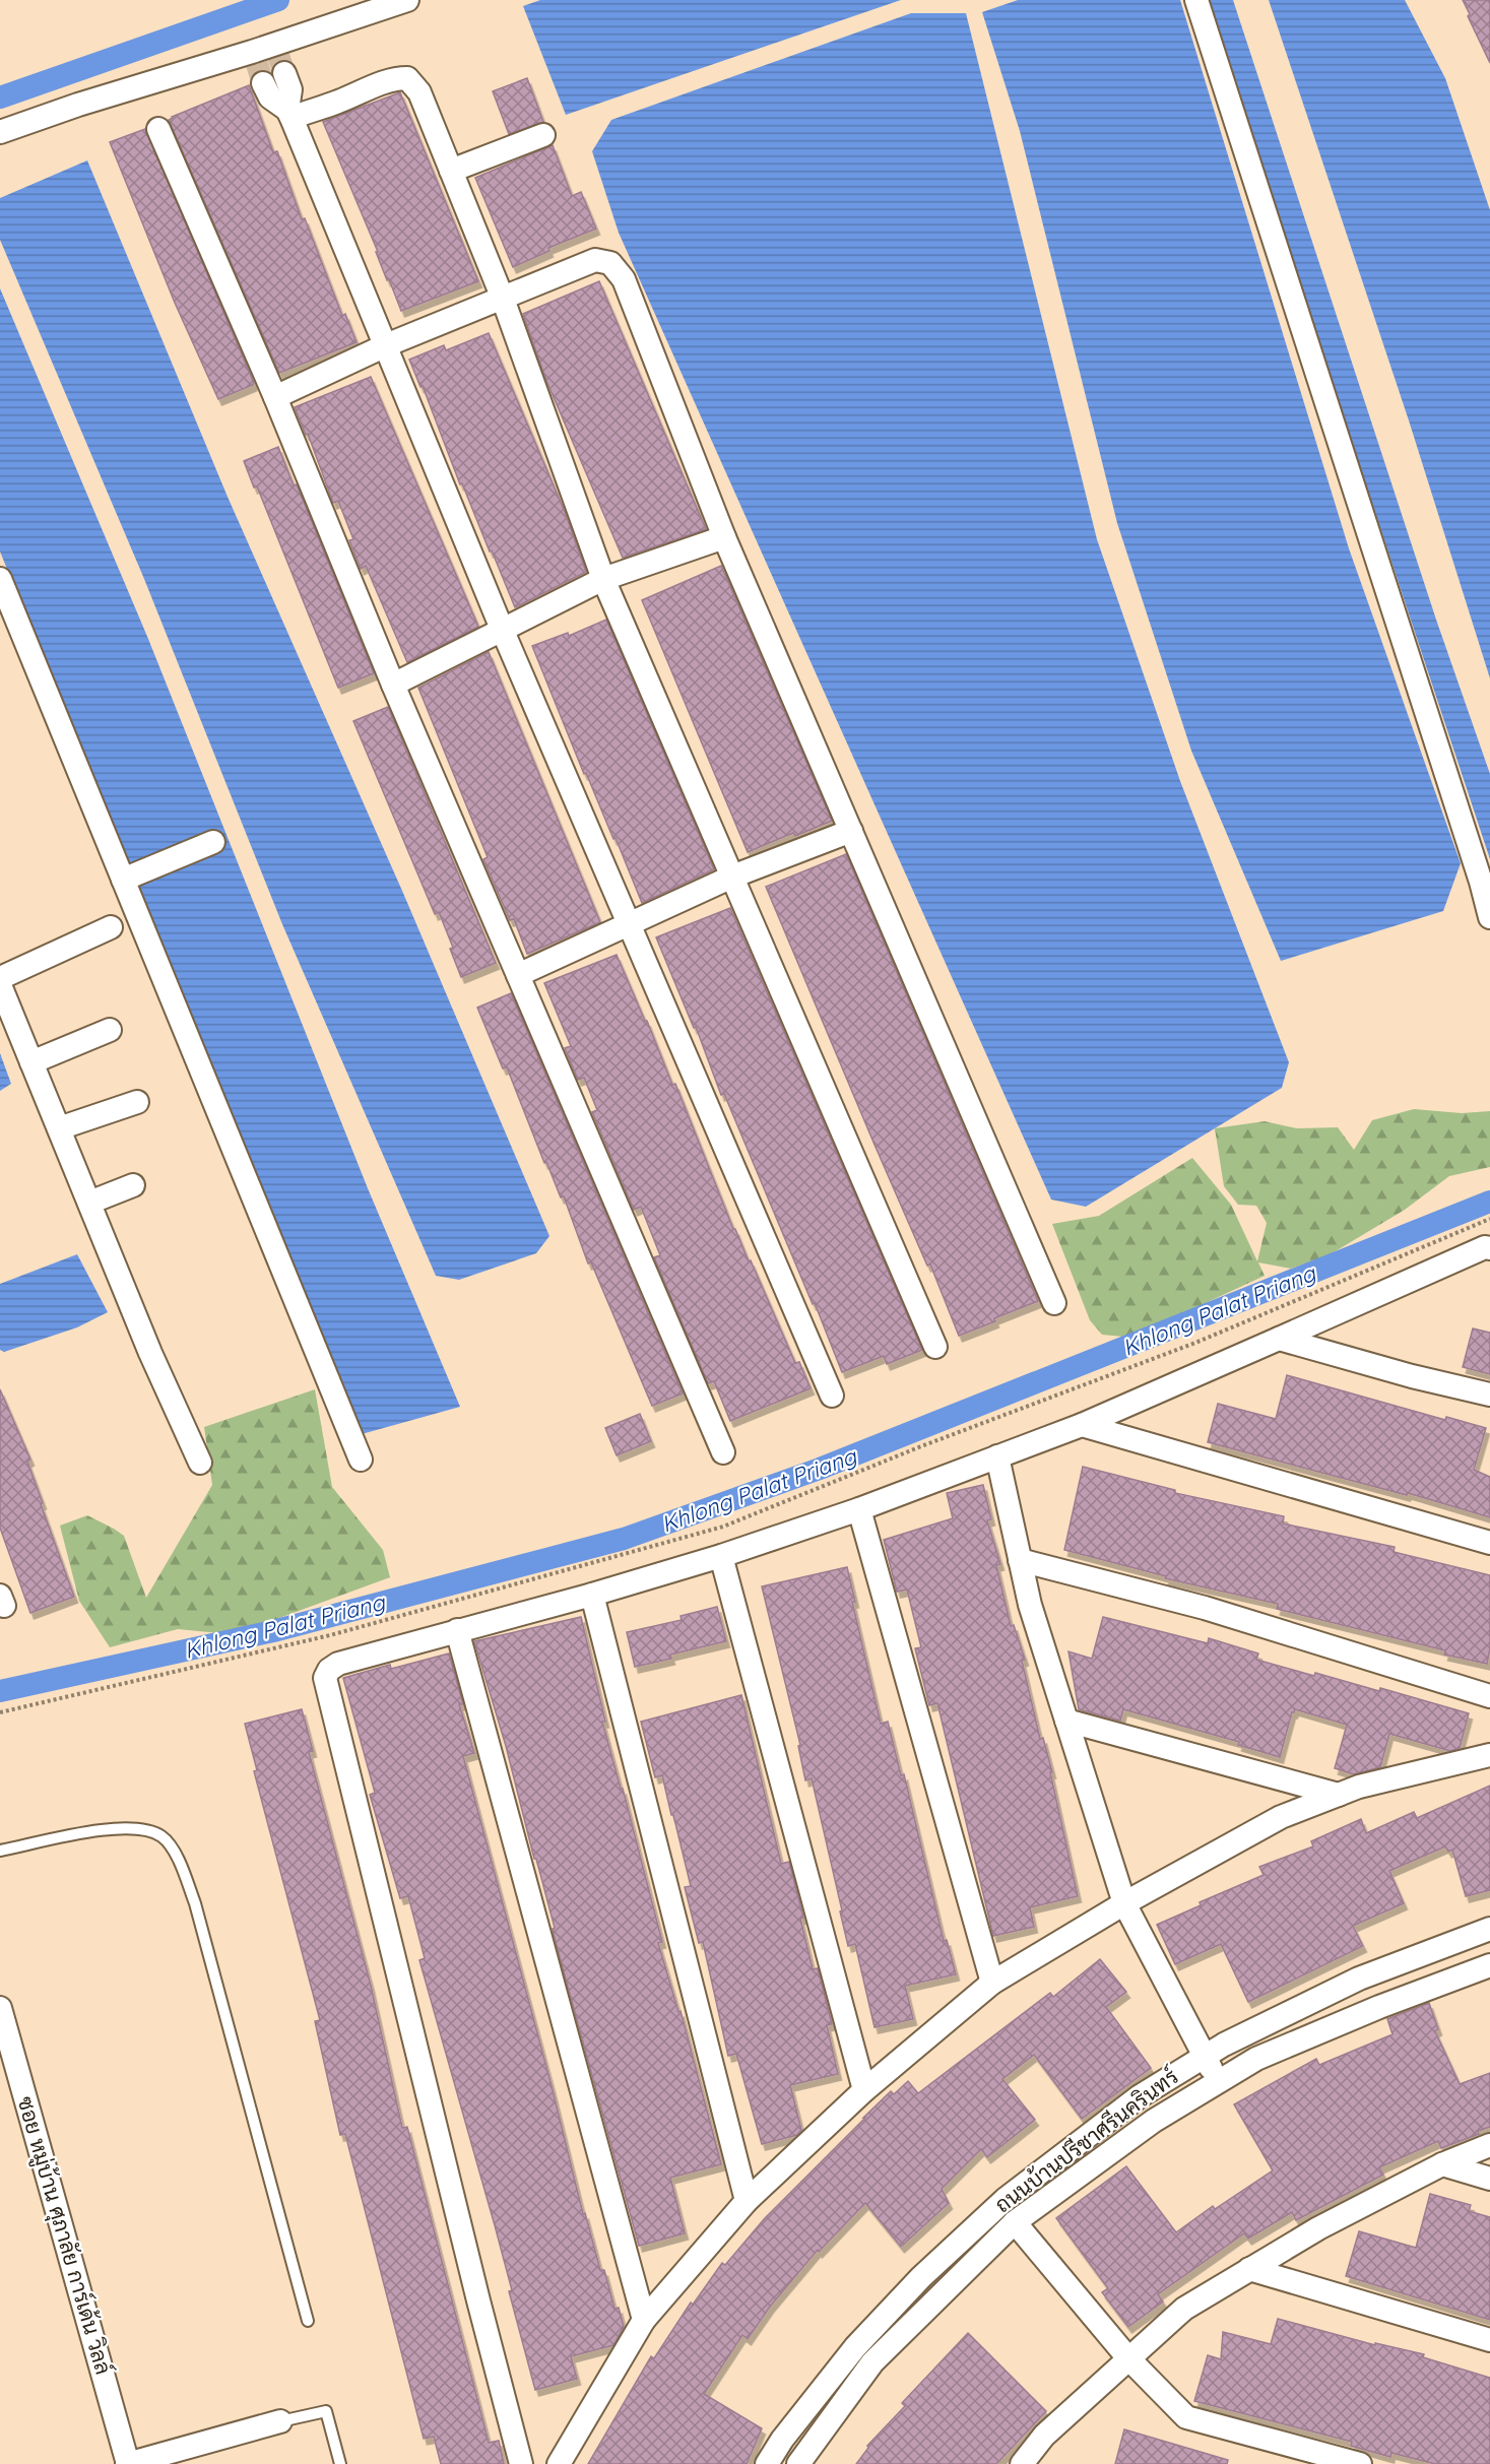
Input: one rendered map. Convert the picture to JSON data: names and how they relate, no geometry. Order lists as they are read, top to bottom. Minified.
{"streets":{"street":["ถนนบ้านปรีชาศรีนครินทร์","ซอย หมู่บ้าน ศุภาลัย การ์เด้น วิลล์"]},"water":["Khlong Palat Priang"]}
